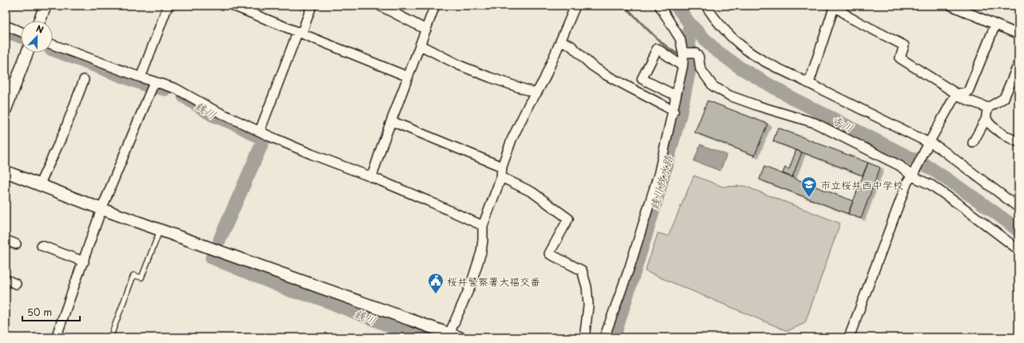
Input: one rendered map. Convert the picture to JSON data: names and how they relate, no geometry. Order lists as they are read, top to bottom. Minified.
{"water":["銭川","寺川","銭川放水路"],"places":{"school or university":["市立桜井西中学校"],"public building":["桜井警察署大福交番"]},"scale_bar":"50 m","north":"top"}
